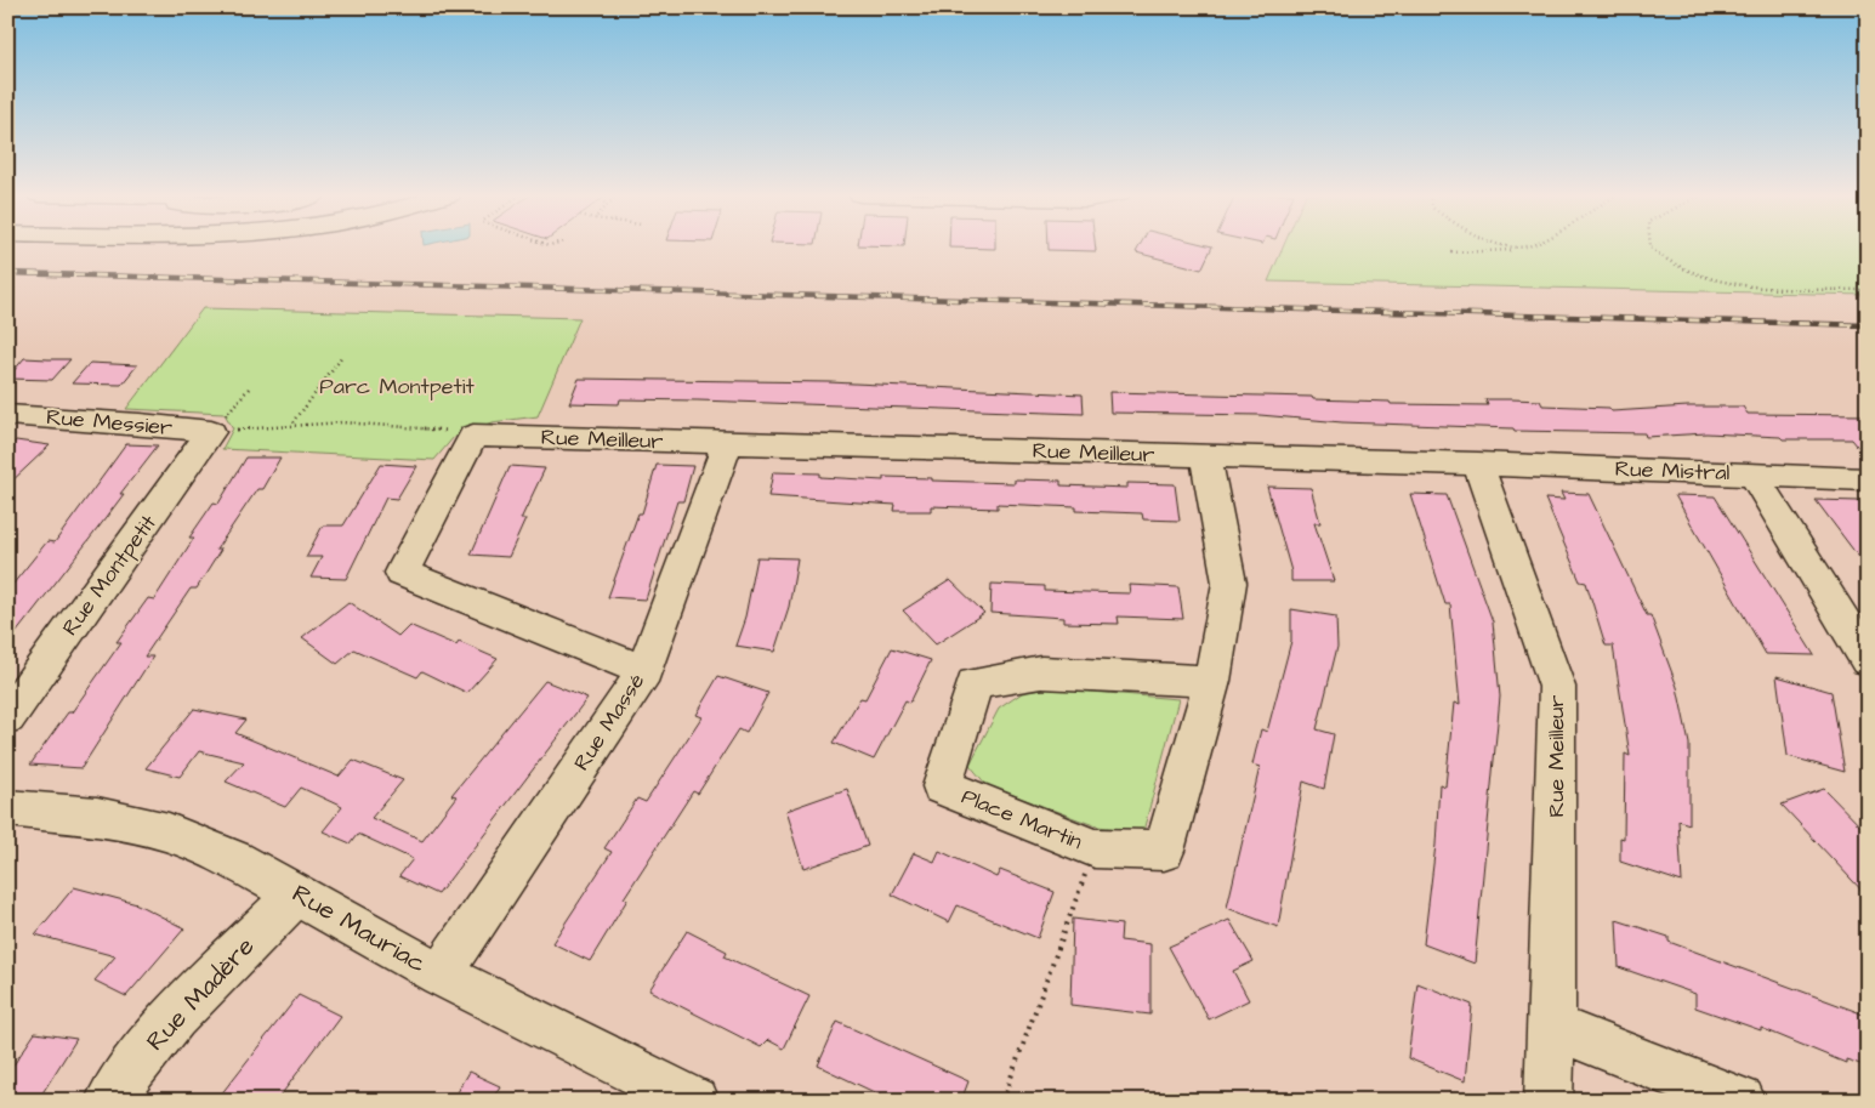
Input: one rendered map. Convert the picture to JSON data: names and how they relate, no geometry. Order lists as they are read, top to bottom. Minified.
{"streets":{"street":["Rue Messier","Rue Meilleur","Rue Mistral","Rue Montpetit","Rue Massé","Place Martin","Rue Mauriac","Rue Madère"]},"crossings":[["Rue Messier","Rue Montpetit"],["Rue Meilleur","Rue Mistral"],["Rue Meilleur","Rue Massé"],["Rue Meilleur","Place Martin"],["Rue Massé","Rue Mauriac"],["Rue Mauriac","Rue Madère"]],"parks":["Parc Montpetit"]}
